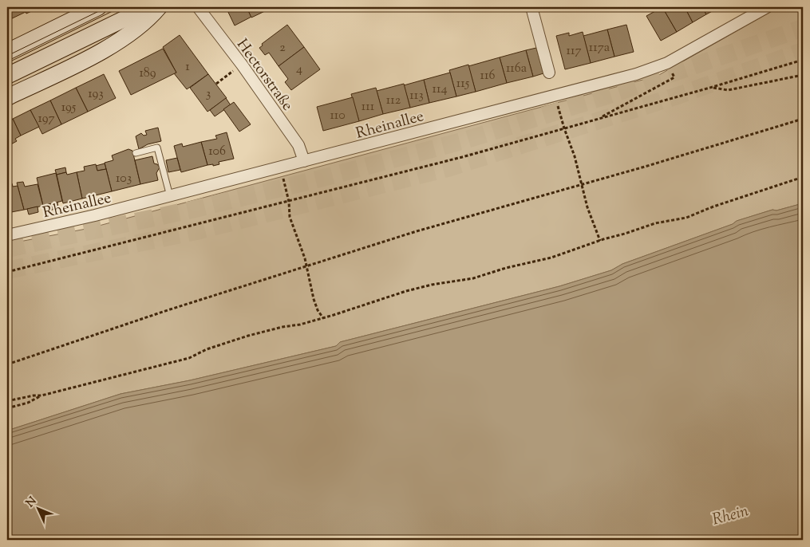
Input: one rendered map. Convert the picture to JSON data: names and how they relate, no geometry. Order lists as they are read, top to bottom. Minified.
{"streets":{"street":["Hectorstraße","Rheinallee"]},"crossings":[["Hectorstraße","Rheinallee"]],"water":["Rhein"],"house_numbers":["2","117a","117","1","116a","4","189","116","115","114","193","3","113","112","111","195","110","197","106","103"],"north":"top left"}
